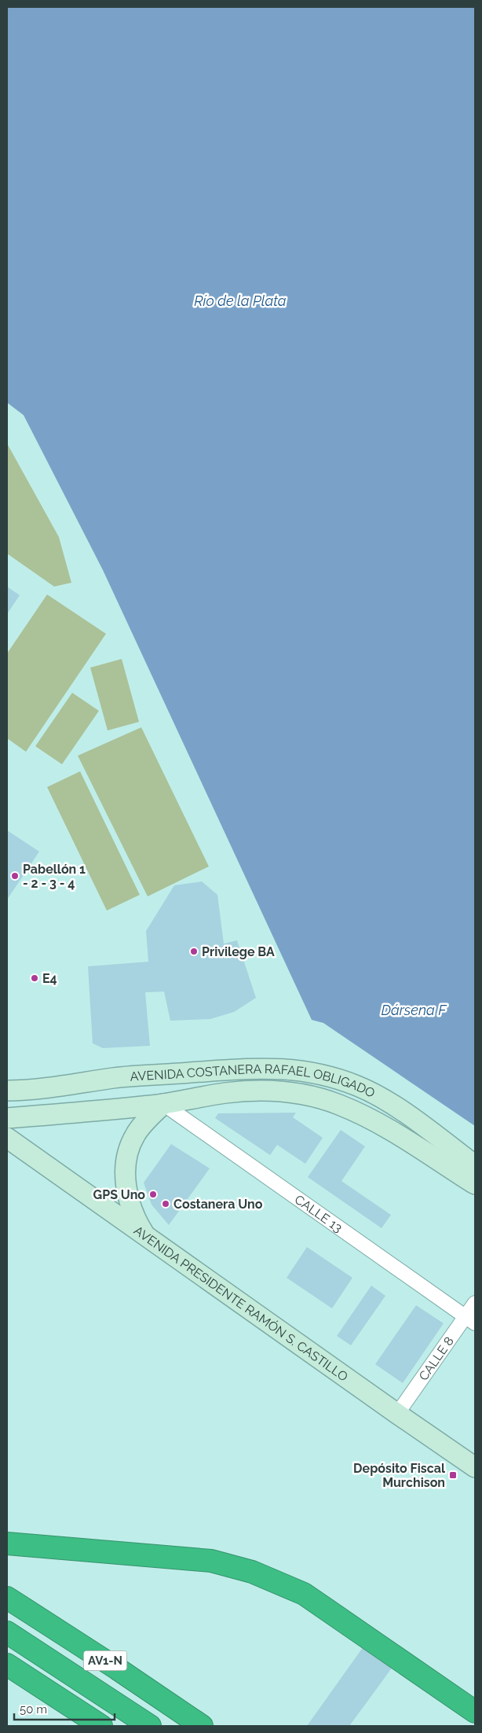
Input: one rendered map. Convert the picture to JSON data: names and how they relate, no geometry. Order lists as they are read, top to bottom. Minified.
{"streets":{"highway":["AV1-N"],"main road":["AVENIDA COSTANERA RAFAEL OBLIGADO","AVENIDA PRESIDENTE RAMÓN S. CASTILLO"],"street":["CALLE 13","CALLE 8"]},"crossings":[["AVENIDA COSTANERA RAFAEL OBLIGADO","CALLE 13"],["CALLE 13","CALLE 8"],["AVENIDA PRESIDENTE RAMÓN S. CASTILLO","CALLE 8"]],"water":["Río de la Plata","Dársena F"],"places":{"other":["Pabellón 1 - 2 - 3 - 4","Privilege BA","E4","GPS Uno","Costanera Uno"],"transit":["Depósito Fiscal Murchison"]},"scale_bar":"50 m"}
